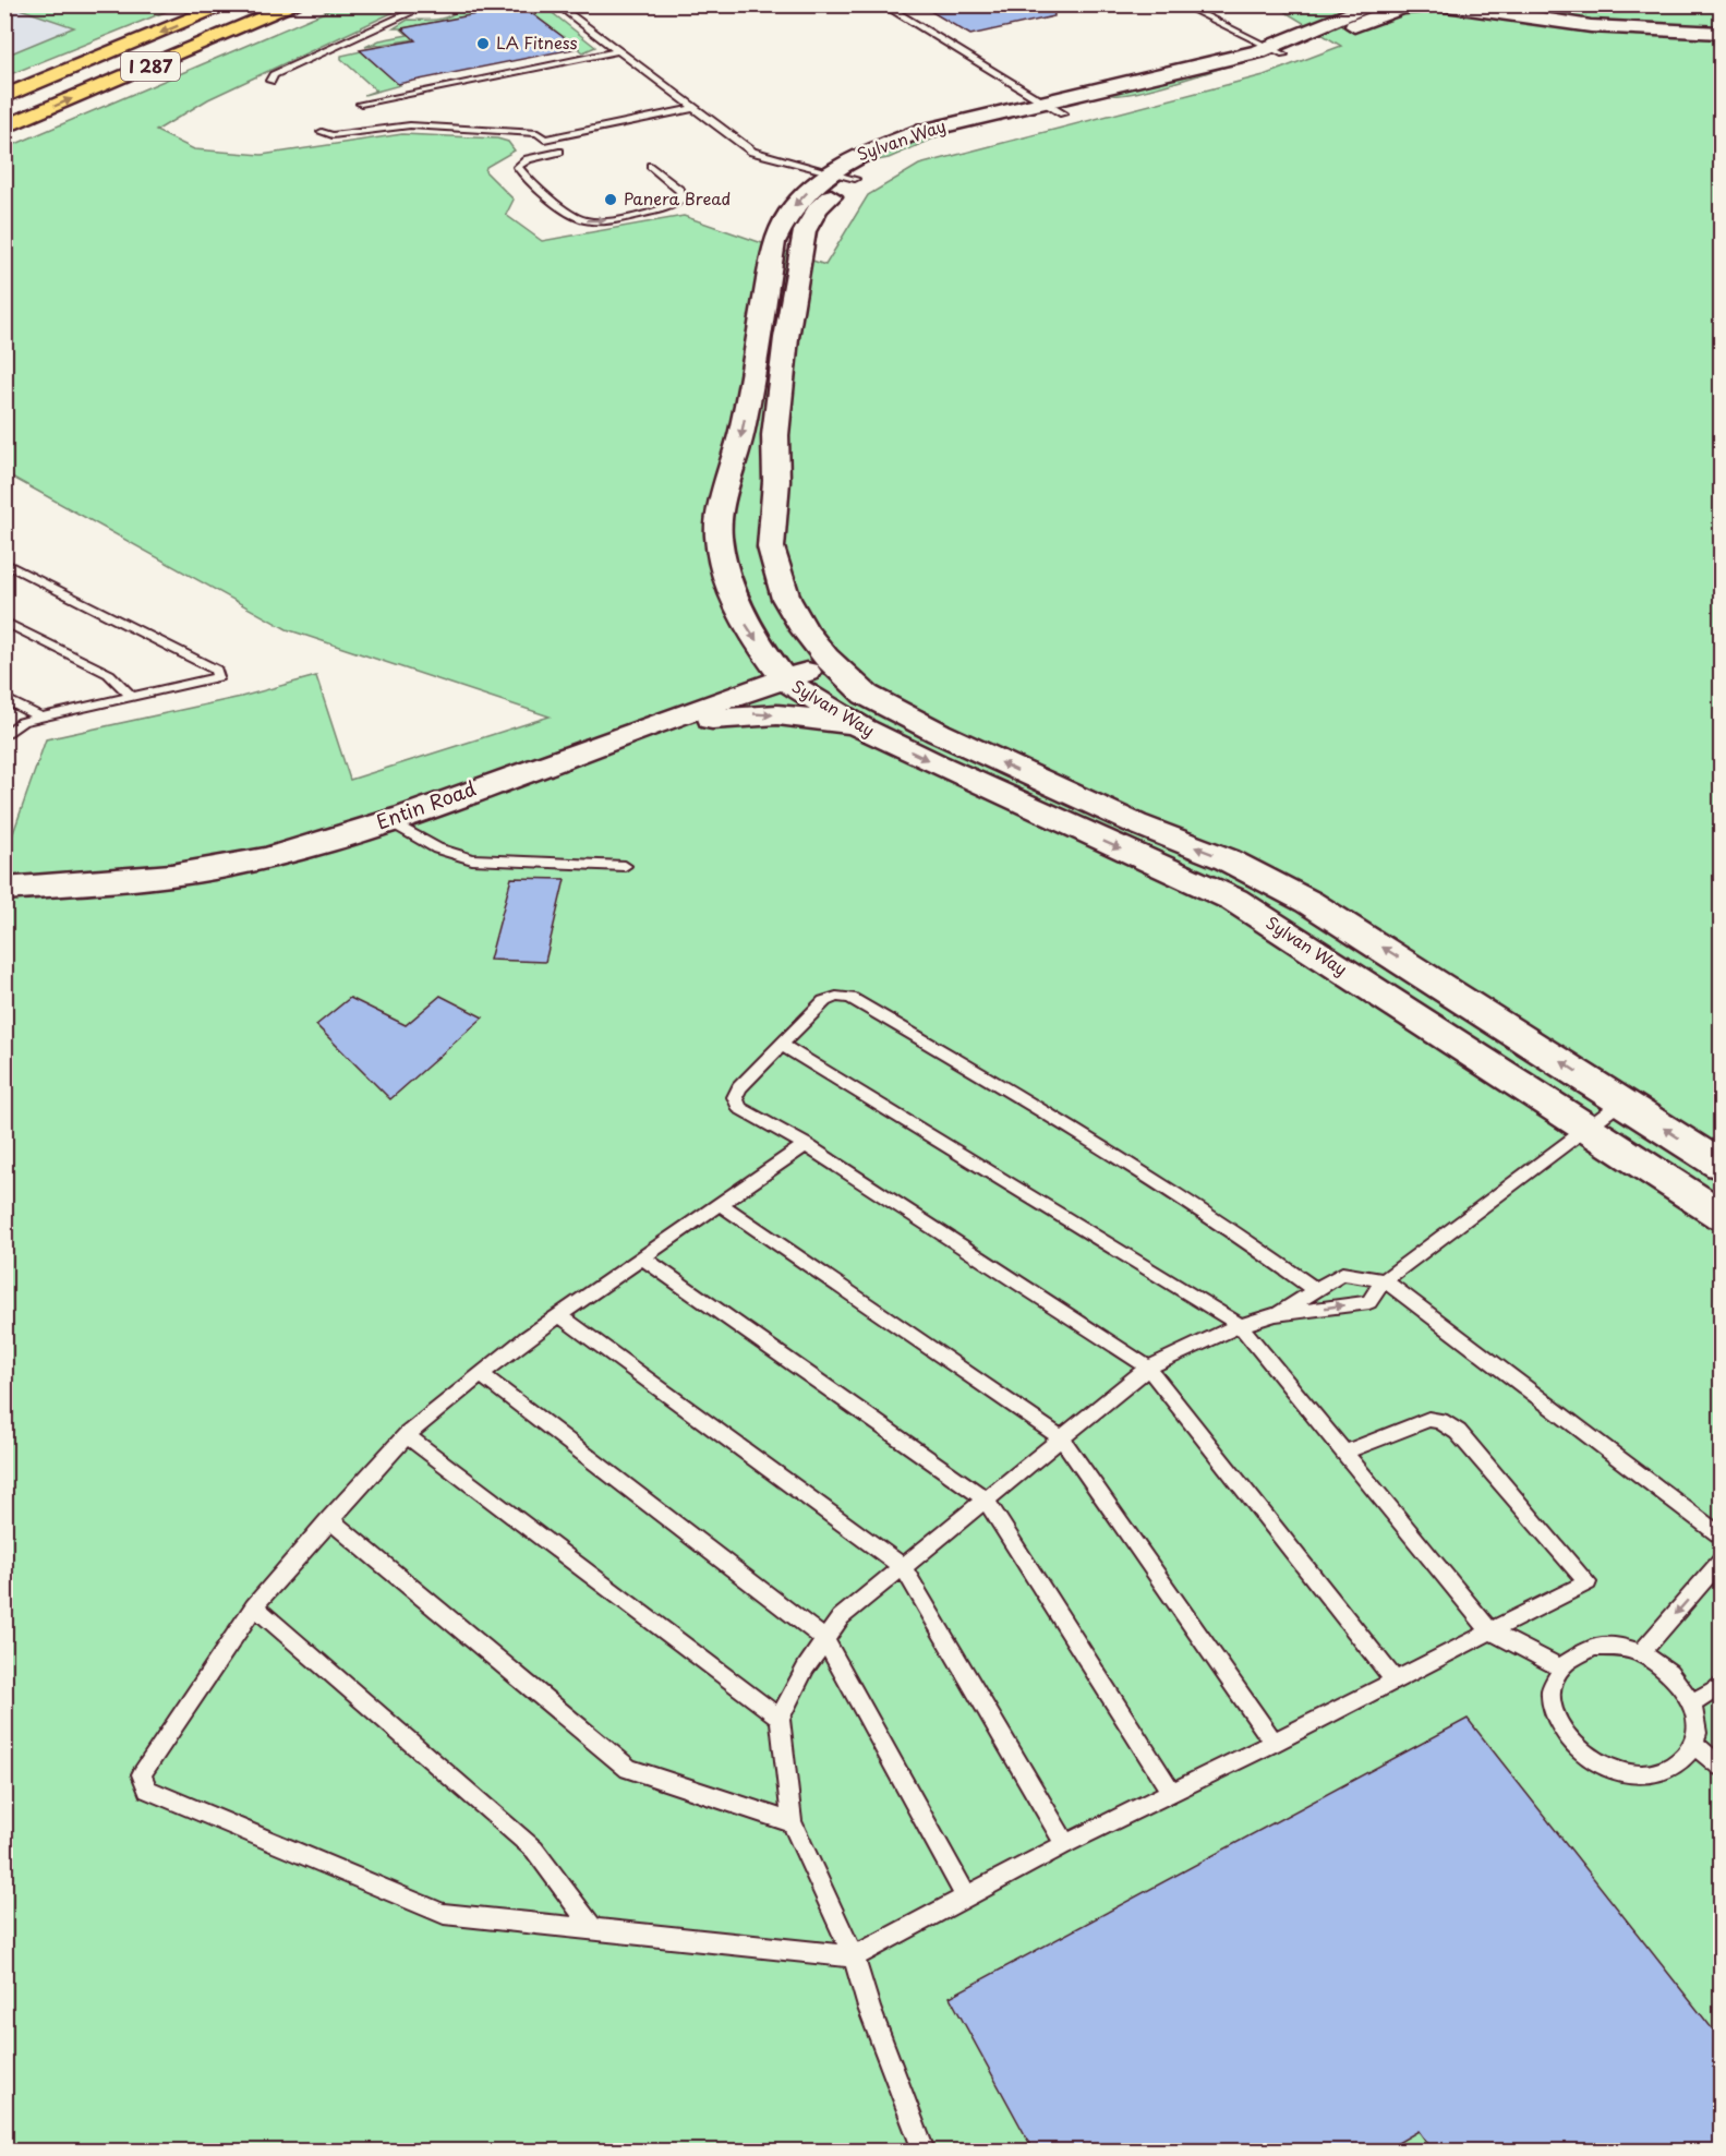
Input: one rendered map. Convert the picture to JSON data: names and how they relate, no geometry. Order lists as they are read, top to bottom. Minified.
{"streets":{"highway":["I 287"],"street":["Sylvan Way","Entin Road"]},"crossings":[["Sylvan Way","Entin Road"]],"places":["LA Fitness","Panera Bread"]}
